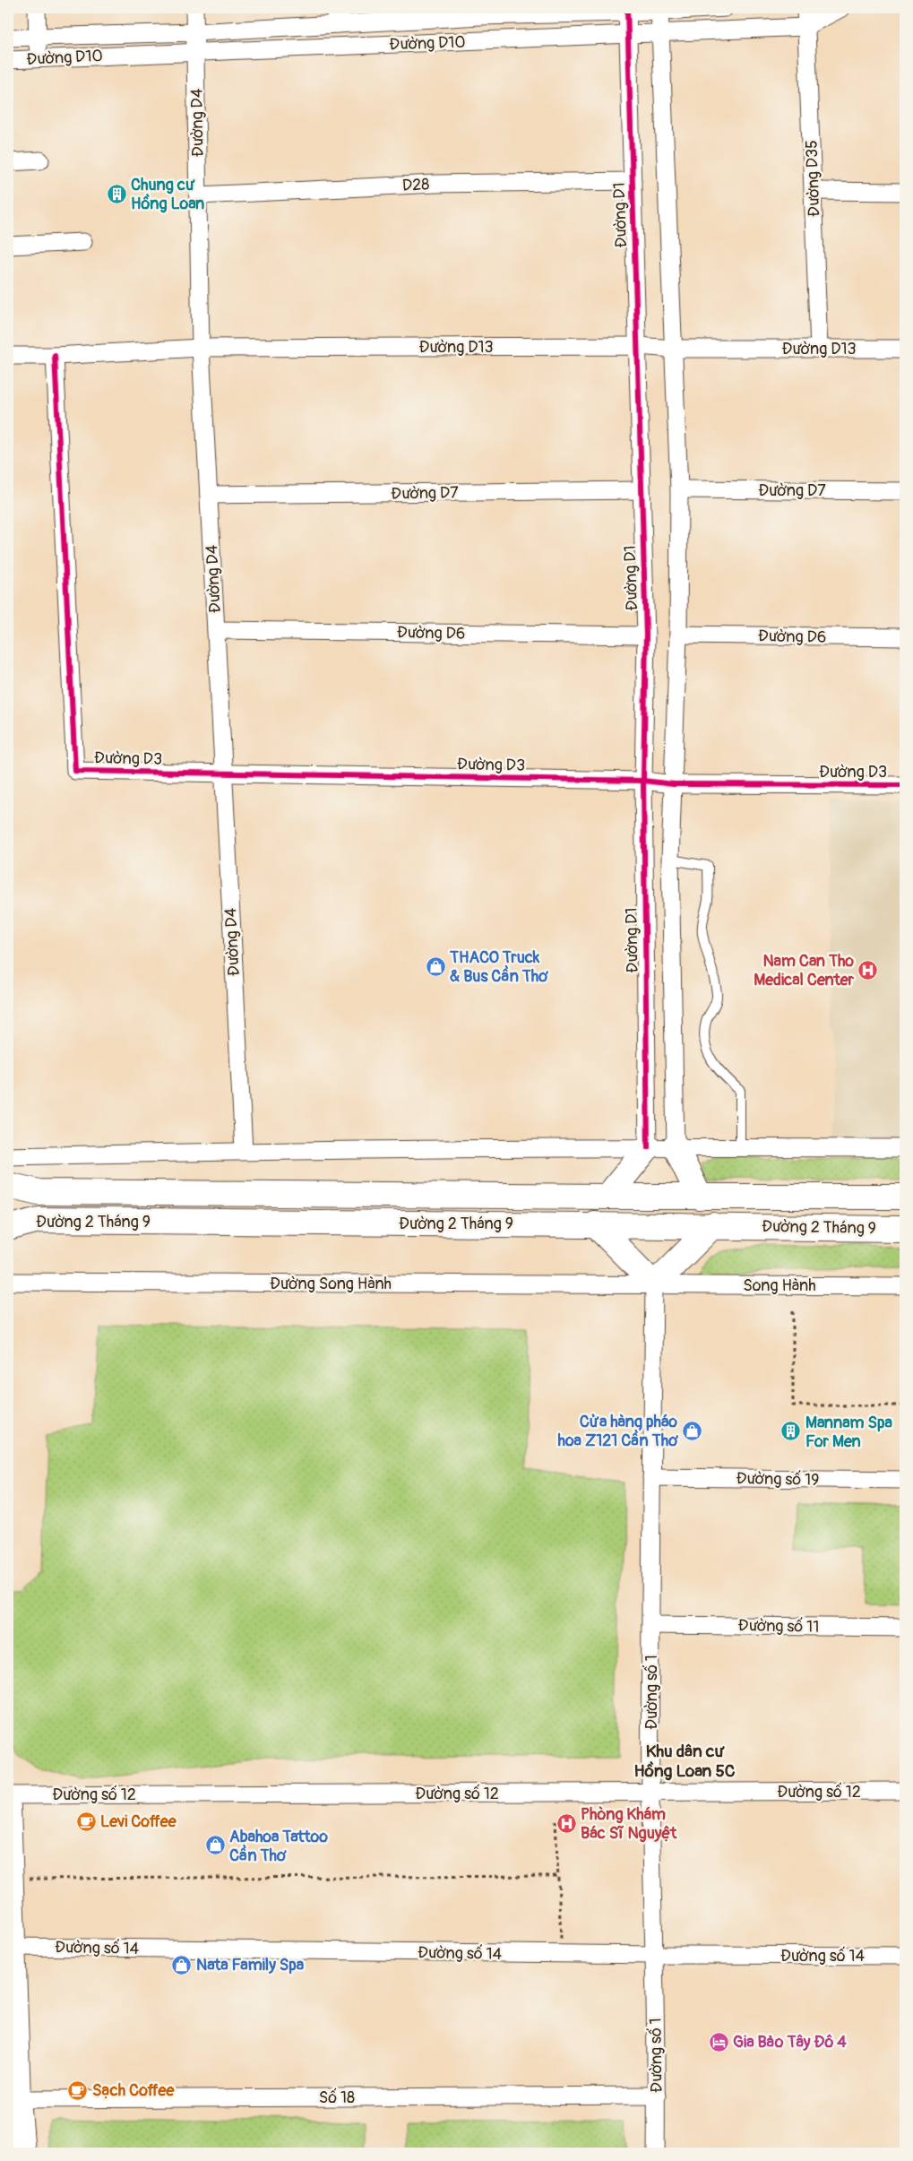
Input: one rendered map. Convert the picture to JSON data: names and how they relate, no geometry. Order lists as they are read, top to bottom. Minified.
{"streets":{"main road":["Đường 2 Tháng 9"],"street":["Đường D10","Đường D4","Đường D35","D28","Đường D1","Đường D13","Đường D7","Đường D6","Đường D3","Đường Song Hành","Song Hành","Đường số 19","Đường số 11","Đường số 1","Đường số 12","Đường số 14","Số 18"]},"crossings":[["Đường D10","Đường D4"],["Đường D10","Đường D35"],["Đường D10","Đường D1"],["Đường D4","D28"],["Đường D4","Đường D13"],["Đường D4","Đường D7"],["Đường D4","Đường D6"],["Đường D4","Đường D3"],["Đường D35","Đường D13"],["D28","Đường D1"],["Đường D1","Đường D13"],["Đường D1","Đường D7"],["Đường D1","Đường D6"],["Đường D1","Đường D3"],["Đường D13","Đường D3"],["Đường Song Hành","Song Hành"],["Đường Song Hành","Đường số 1"],["Song Hành","Đường số 1"],["Đường số 19","Đường số 1"],["Đường số 11","Đường số 1"],["Đường số 1","Đường số 12"],["Đường số 1","Đường số 14"],["Đường số 1","Số 18"]],"districts":["Khu dân cư Hồng Loan 5C"],"places":{"building":["Chung cư Hồng Loan","Mannam Spa For Men"],"shop":["THACO Truck & Bus Cần Thơ","Cửa hàng pháo hoa Z121 Cần Thơ","Abahoa Tattoo Cần Thơ","Nata Family Spa"],"hospital":["Nam Can Tho Medical Center","Phòng Khám Bác Sĩ Nguyệt"],"cafe":["Levi Coffee","Sạch Coffee"],"hotel":["Gia Bảo Tây Đô 4"]}}
